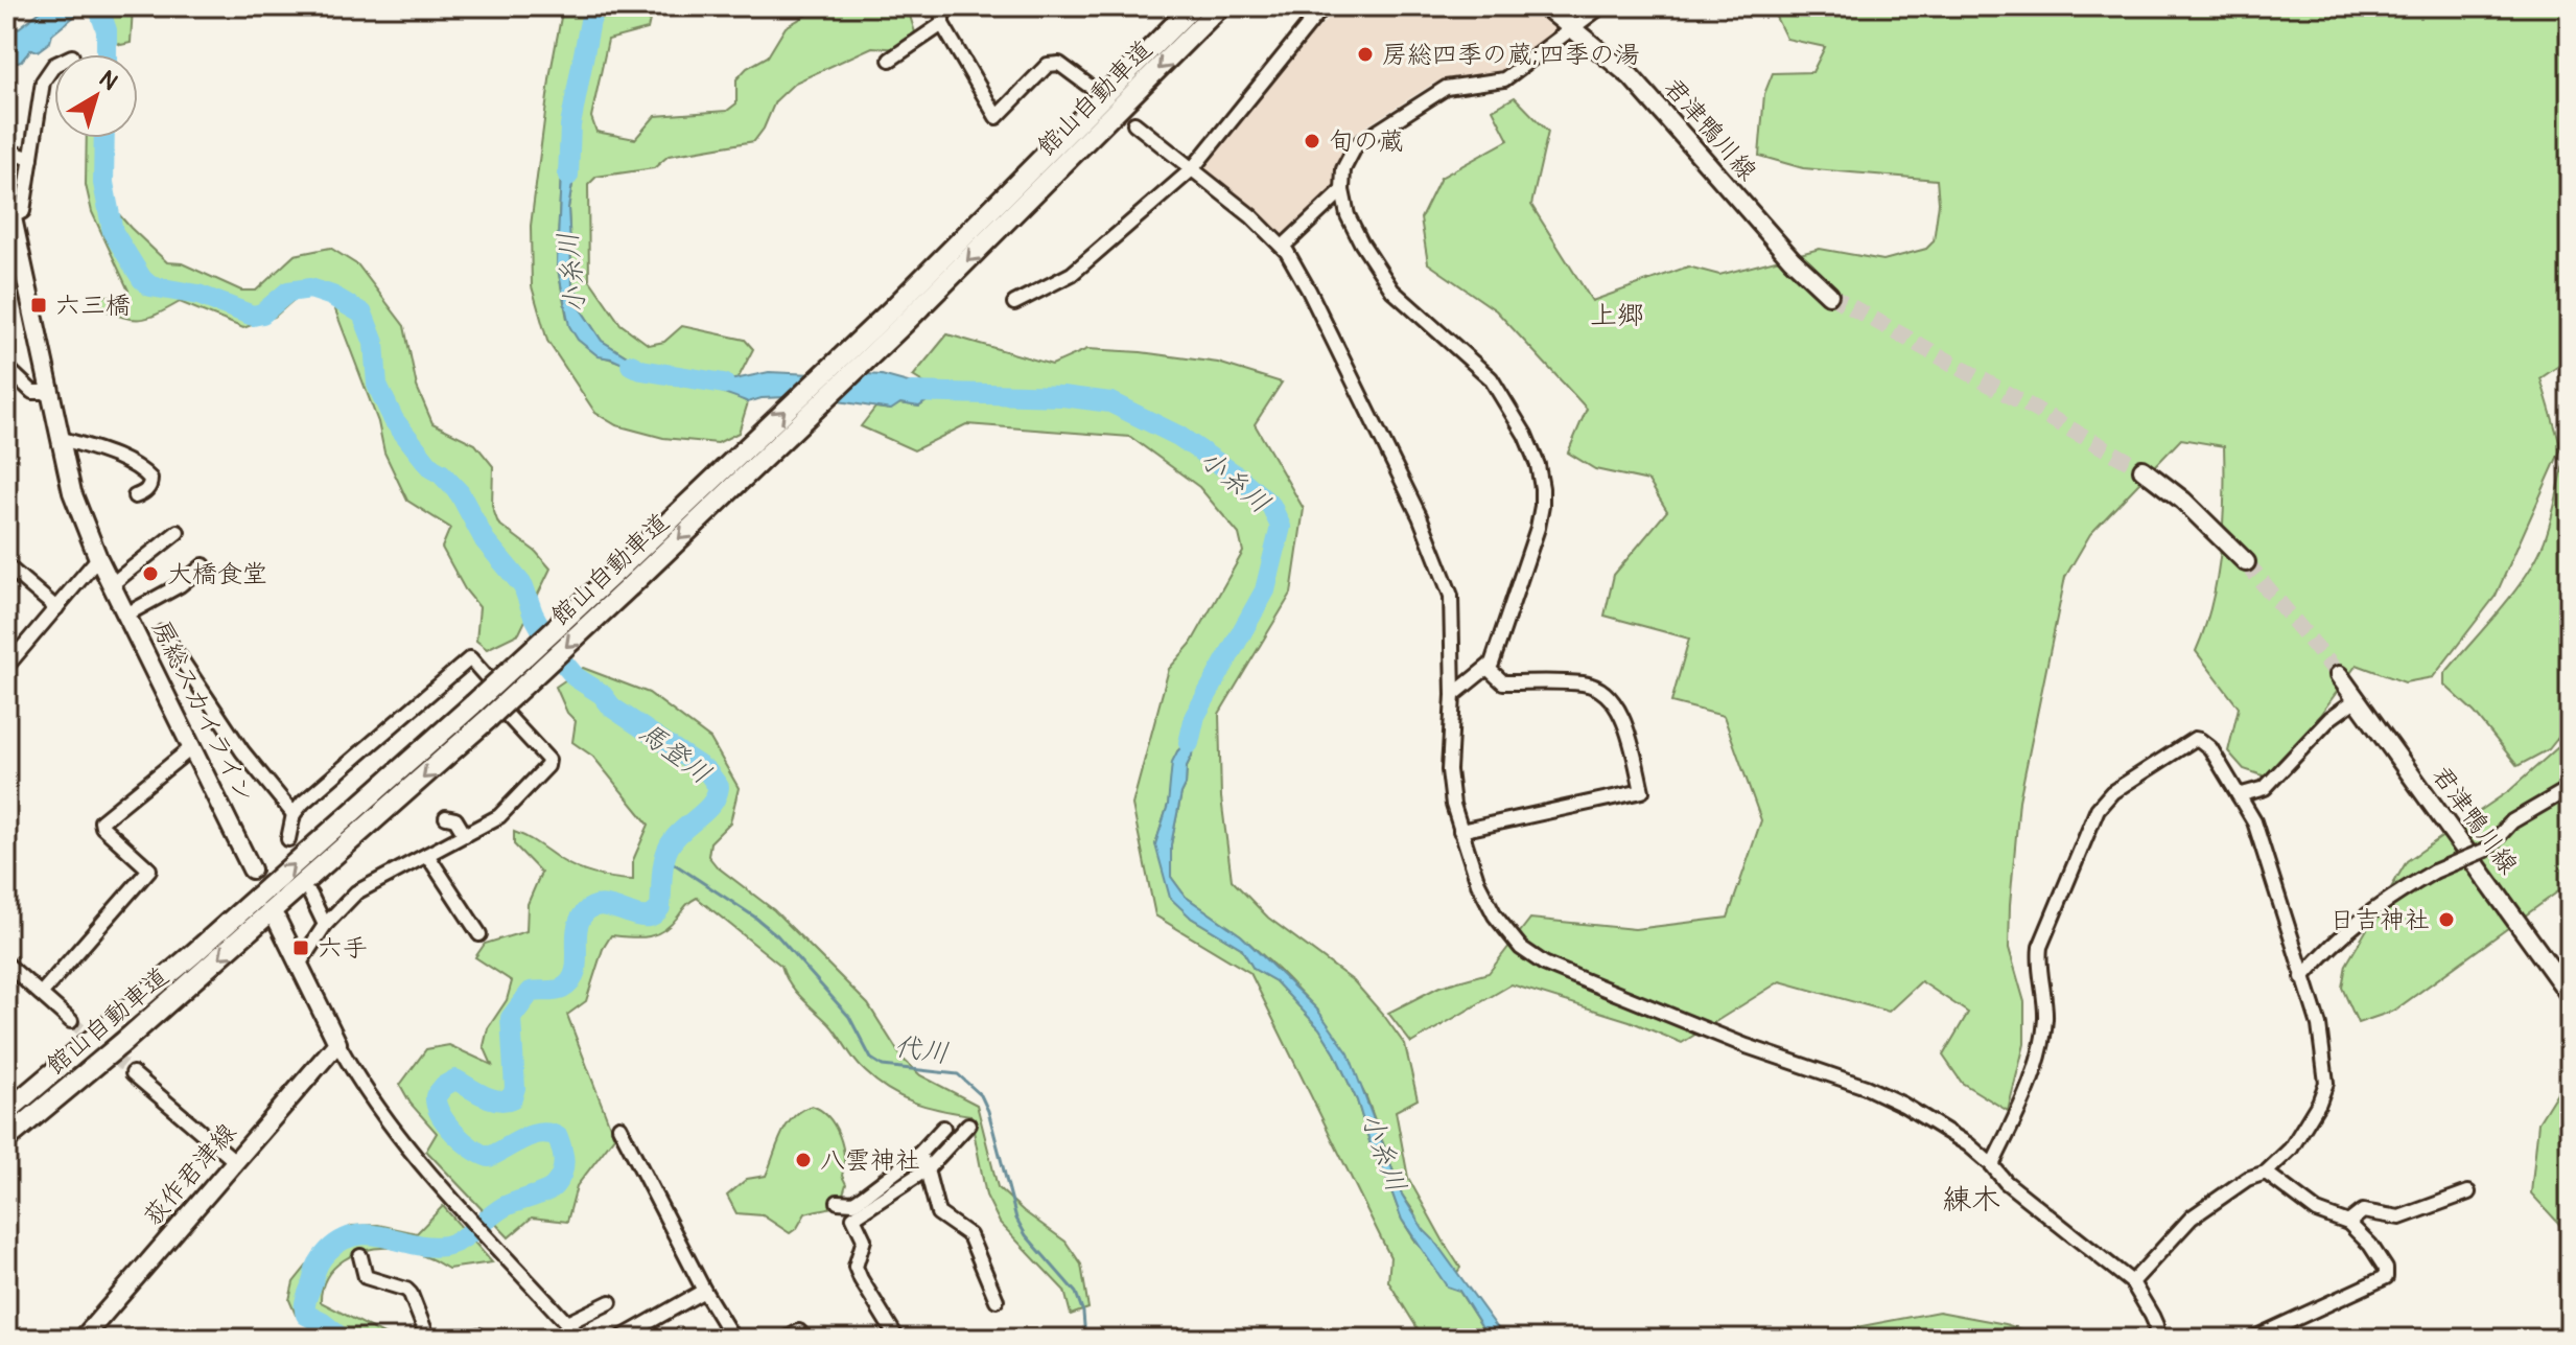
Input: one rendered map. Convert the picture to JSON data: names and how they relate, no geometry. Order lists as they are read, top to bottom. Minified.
{"streets":{"highway":["館山自動車道"],"main road":["君津鴨川線","房総スカイライン","荻作君津線"]},"districts":["上郷","練木"],"water":["小糸川","馬登川","代川"],"places":{"other":["房総四季の蔵;四季の湯","旬の蔵","大橋食堂","日吉神社","八雲神社"],"transit":["六三橋","六手"]},"north":"top right"}
